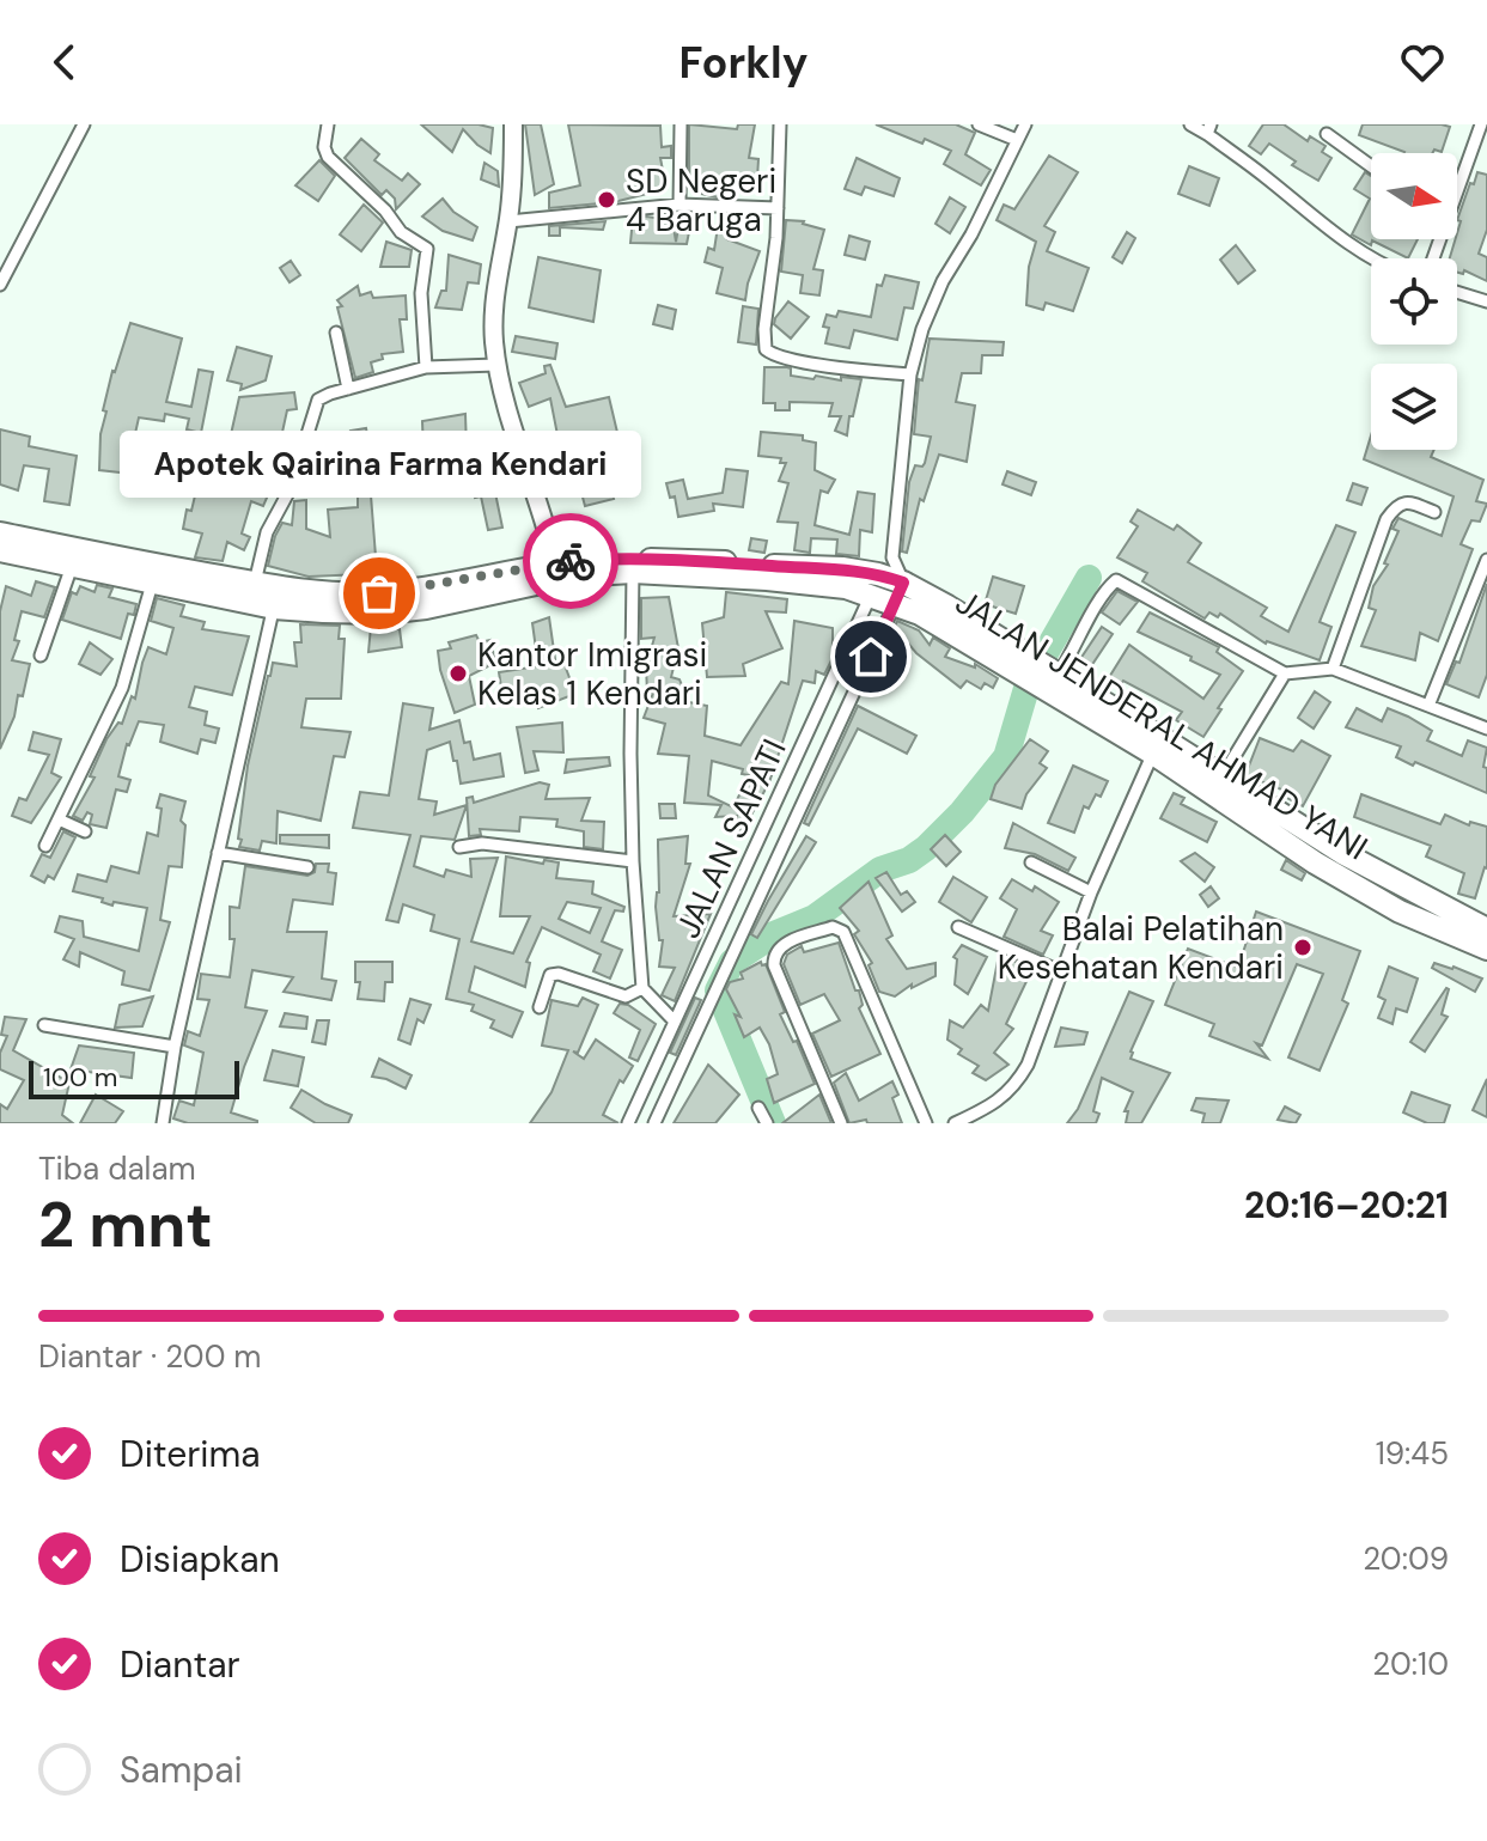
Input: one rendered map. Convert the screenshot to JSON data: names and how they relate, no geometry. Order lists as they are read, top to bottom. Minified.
{"streets":{"highway":["JALAN JENDERAL AHMAD YANI"],"street":["JALAN SAPATI"]},"crossings":[["JALAN JENDERAL AHMAD YANI","JALAN SAPATI"]],"places":["SD Negeri 4 Baruga","Apotek Qairina Farma Kendari","Kantor Imigrasi Kelas 1 Kendari","Balai Pelatihan Kesehatan Kendari"],"scale_bar":"100 m","north":"right","page":{"header":"Forkly","bubble":"Apotek Qairina Farma Kendari","scale":"100 m","heading":["2 mnt","Tiba dalam","20:16–20:21"],"bar":"Diantar · 200 m","list":[["Diterima","19:45"],["Disiapkan","20:09"],["Diantar","20:10"],"Sampai"]}}
